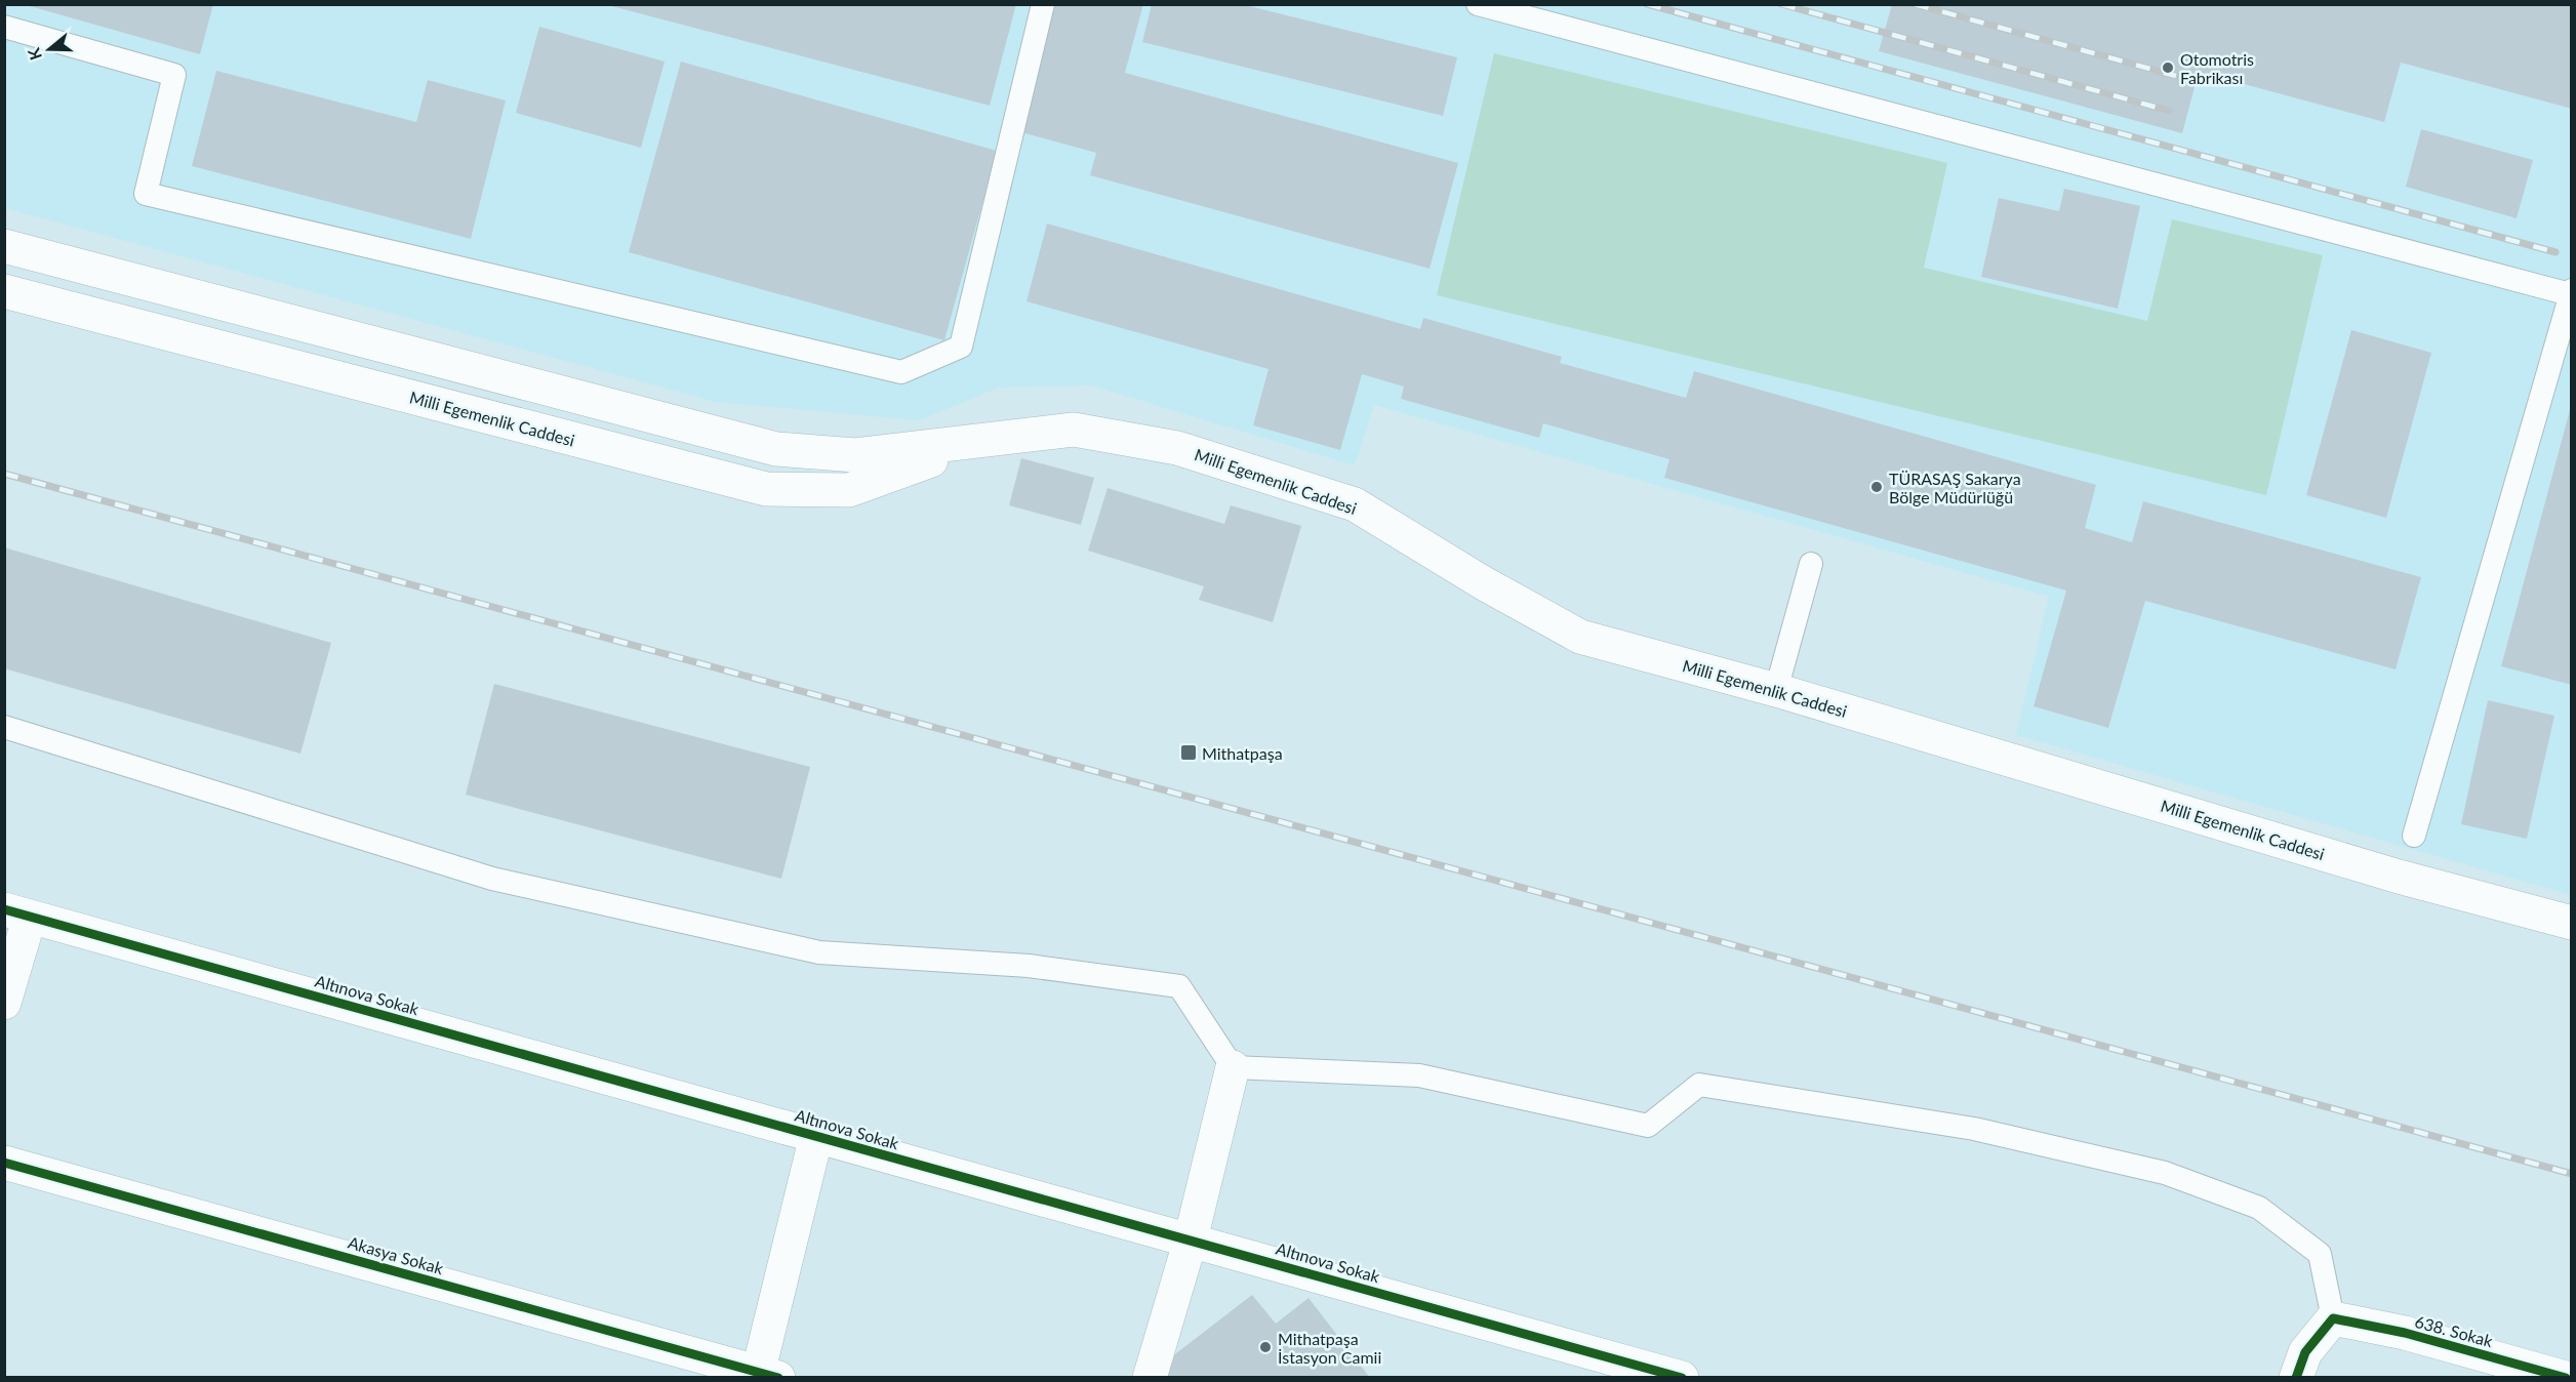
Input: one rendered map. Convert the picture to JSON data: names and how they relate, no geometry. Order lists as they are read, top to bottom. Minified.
{"streets":{"main road":["Milli Egemenlik Caddesi","Altınova Sokak","Akasya Sokak","638. Sokak"]},"places":{"other":["Otomotris Fabrikası","TÜRASAŞ Sakarya Bölge Müdürlüğü","Mithatpaşa İstasyon Camii"],"transit":["Mithatpaşa"]},"north":"left"}
